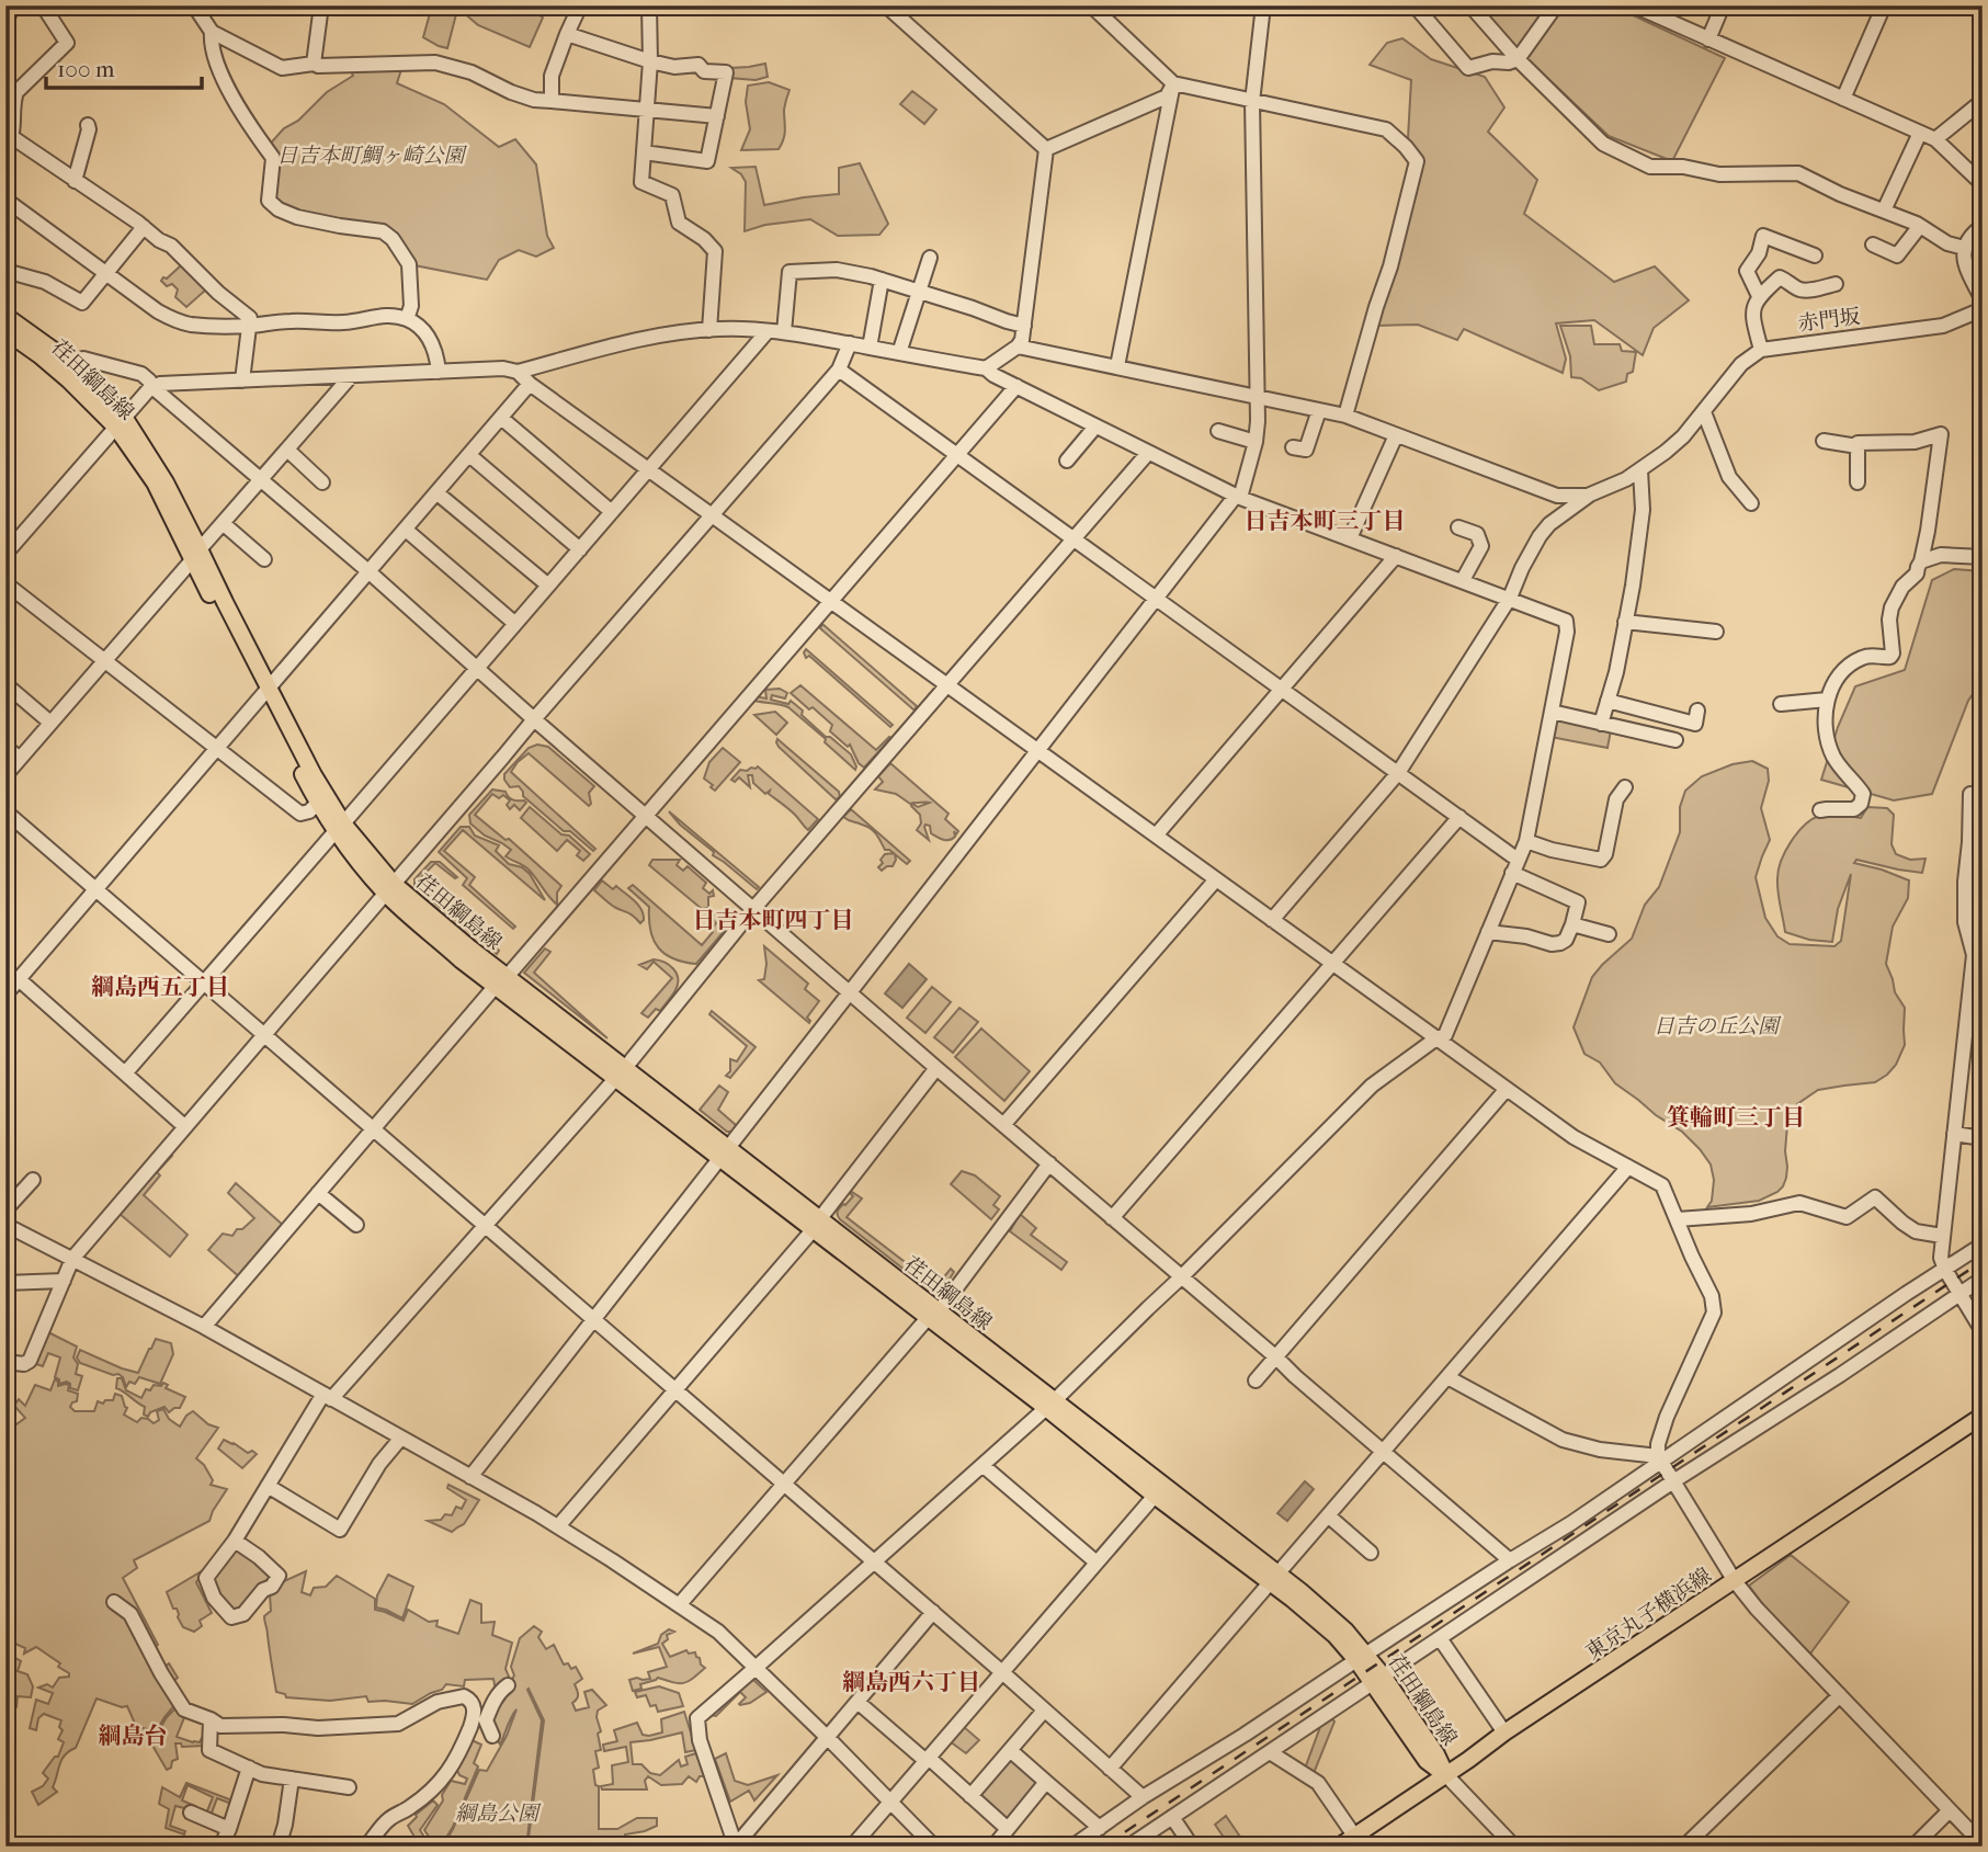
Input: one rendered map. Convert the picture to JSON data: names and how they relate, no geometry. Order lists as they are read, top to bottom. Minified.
{"streets":{"main road":["荏田綱島線","東京丸子横浜線"],"street":["赤門坂"]},"crossings":[["荏田綱島線","東京丸子横浜線"]],"districts":["日吉本町三丁目","日吉本町四丁目","綱島西五丁目","箕輪町三丁目","綱島西六丁目","綱島台"],"parks":["日吉本町鯛ヶ崎公園","日吉の丘公園","綱島公園"],"scale_bar":"100 m"}
